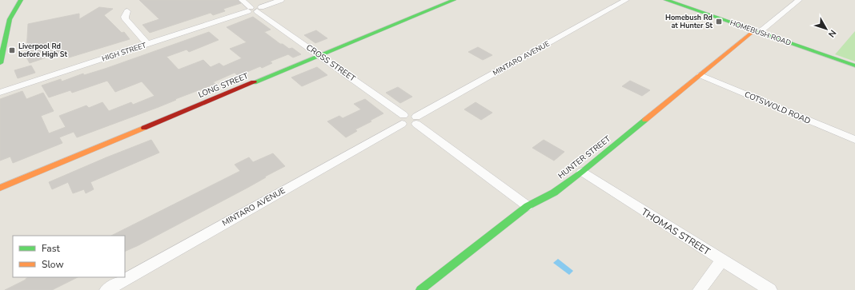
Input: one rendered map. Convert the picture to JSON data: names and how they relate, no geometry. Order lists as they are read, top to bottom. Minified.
{"streets":{"main road":["HOMEBUSH ROAD","LONG STREET","HUNTER STREET"],"street":["HIGH STREET","MINTARO AVENUE","CROSS STREET","COTSWOLD ROAD","THOMAS STREET"]},"crossings":[["HOMEBUSH ROAD","HUNTER STREET"],["HIGH STREET","CROSS STREET"],["MINTARO AVENUE","CROSS STREET"],["CROSS STREET","LONG STREET"],["COTSWOLD ROAD","HUNTER STREET"],["HUNTER STREET","THOMAS STREET"]],"places":{"transit":["Homebush Rd at Hunter St","Liverpool Rd before High St"]},"legend":["Fast","Slow"],"north":"bottom right"}
